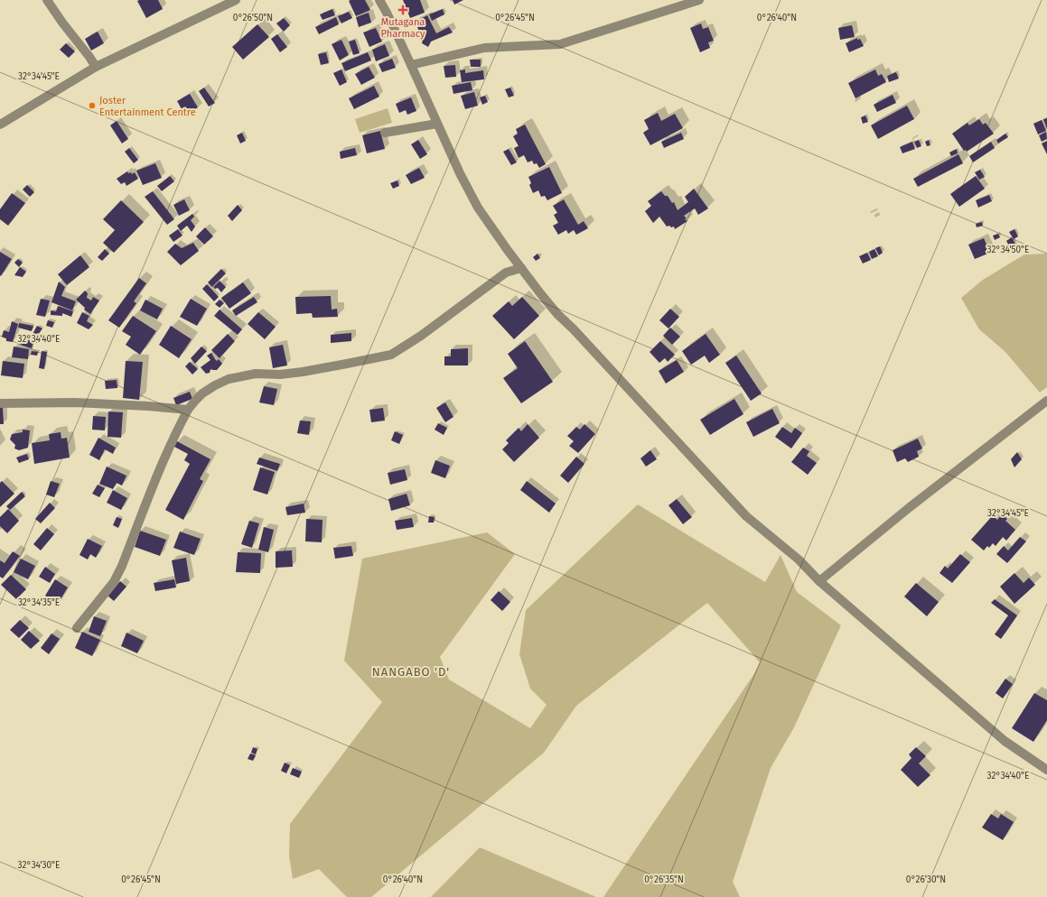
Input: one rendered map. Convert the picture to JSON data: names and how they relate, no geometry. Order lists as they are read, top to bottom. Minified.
{"districts":["NANGABO 'D'"],"places":{"health":["Mutagana Pharmacy"],"other":["Joster Entertainment Centre"]},"coordinates":["0°26'50\"N","0°26'40\"N","0°26'45\"N","32°34'45\"E","32°34'50\"E","32°34'40\"E","32°34'35\"E","32°34'30\"E","0°26'35\"N","0°26'30\"N"]}
